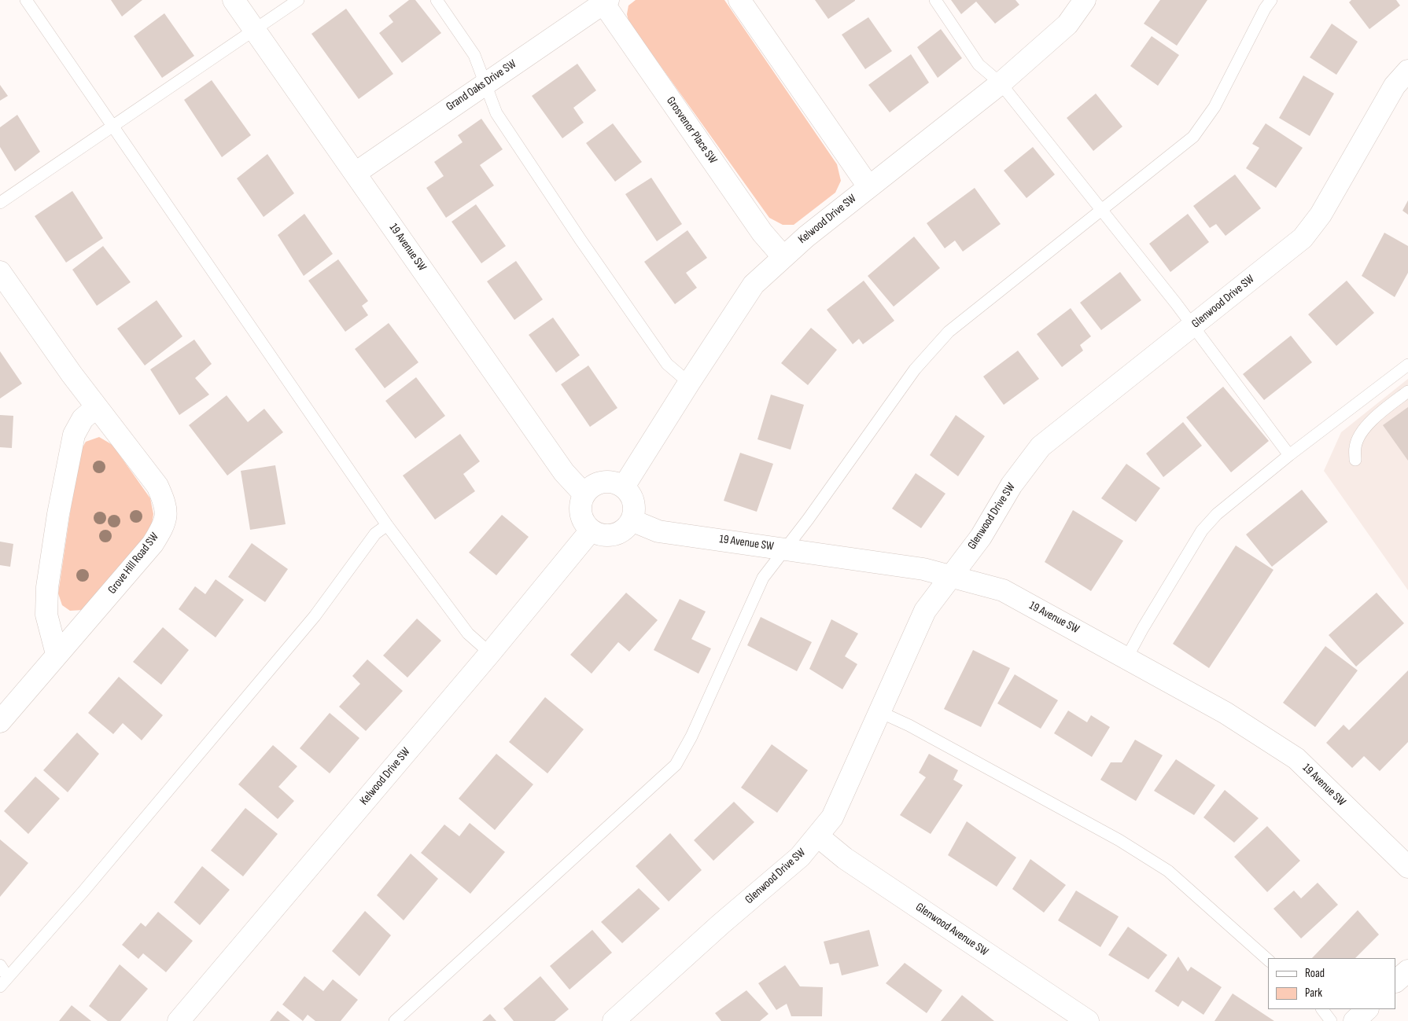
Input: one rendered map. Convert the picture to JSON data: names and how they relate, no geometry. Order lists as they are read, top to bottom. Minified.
{"streets":{"street":["Grand Oaks Drive SW","Grosvenor Place SW","Kelwood Drive SW","19 Avenue SW","Glenwood Drive SW","Grove Hill Road SW","Glenwood Avenue SW"]},"crossings":[["Grand Oaks Drive SW","Grosvenor Place SW"],["Grand Oaks Drive SW","19 Avenue SW"],["Grosvenor Place SW","Kelwood Drive SW"],["Kelwood Drive SW","19 Avenue SW"],["19 Avenue SW","Glenwood Drive SW"],["Glenwood Drive SW","Glenwood Avenue SW"]],"legend":["Road","Park"]}
